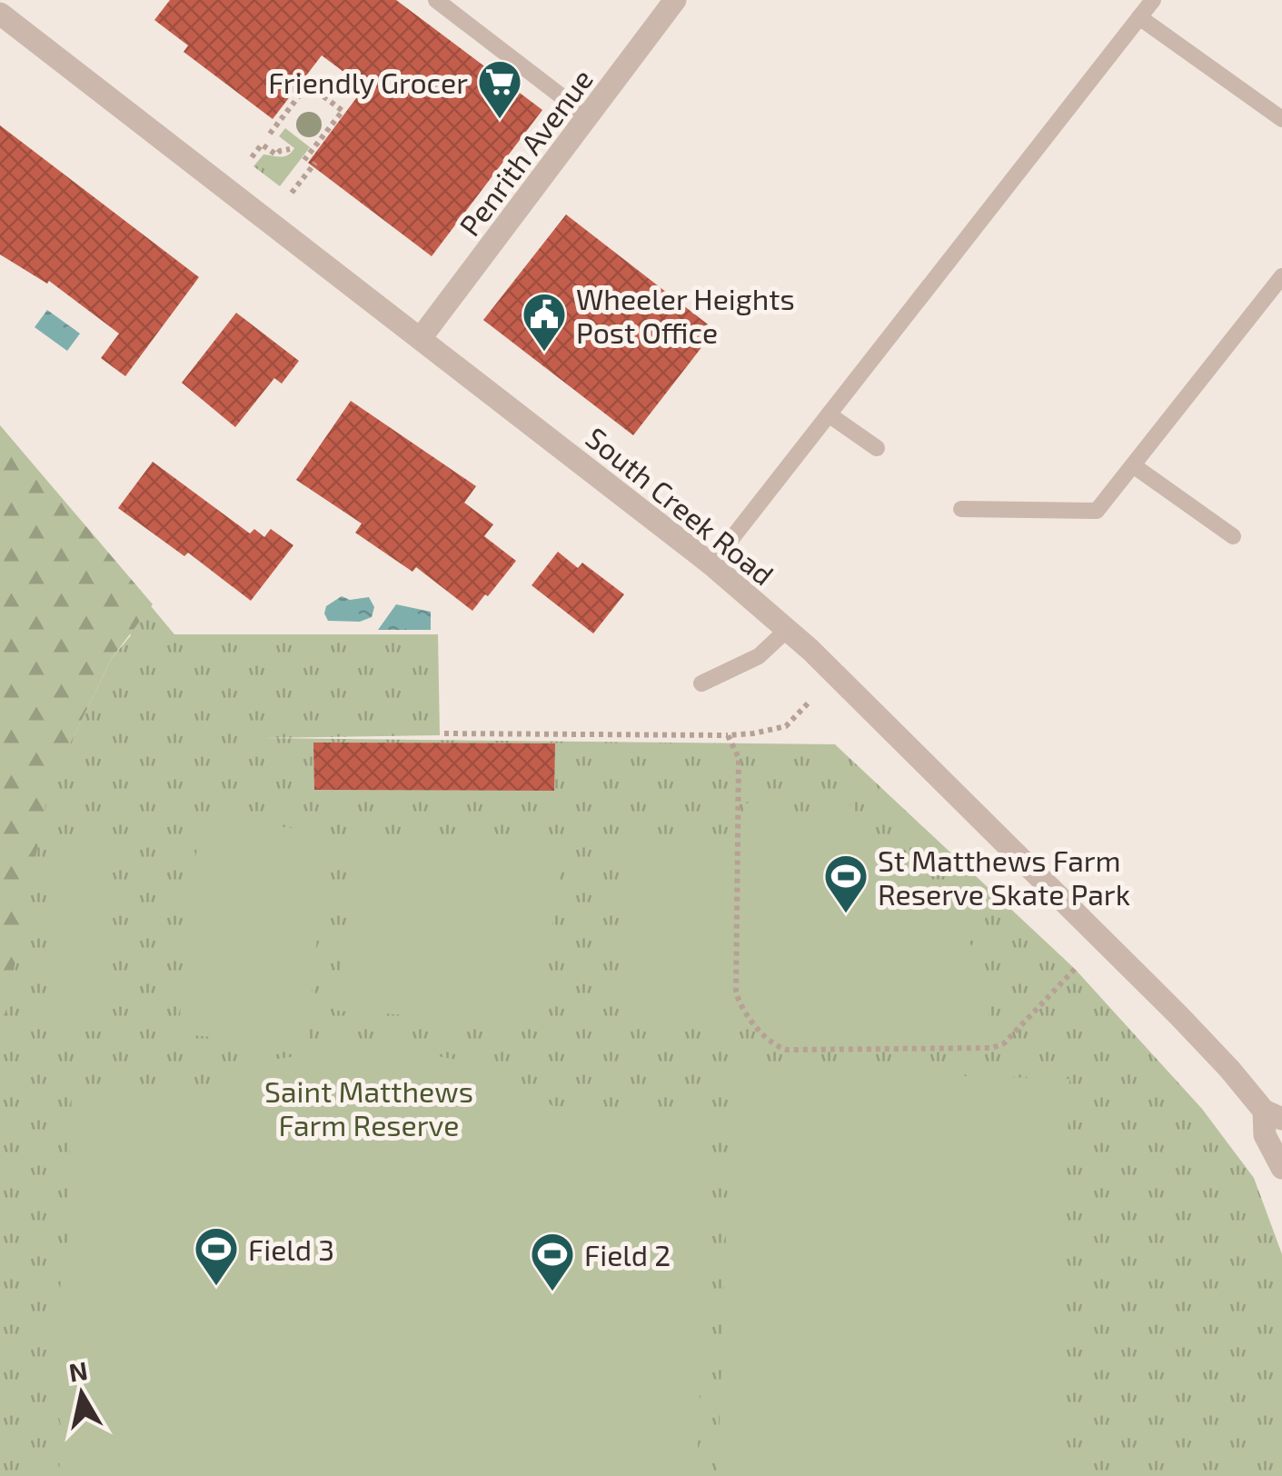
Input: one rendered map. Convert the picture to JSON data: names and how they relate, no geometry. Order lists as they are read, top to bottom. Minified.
{"streets":{"street":["Penrith Avenue","South Creek Road"]},"crossings":[["Penrith Avenue","South Creek Road"]],"parks":["Saint Matthews Farm Reserve"],"places":{"supermarket":["Friendly Grocer"],"public building":["Wheeler Heights Post Office"],"sports":["St Matthews Farm Reserve Skate Park","Field 3","Field 2"]},"north":"top"}
